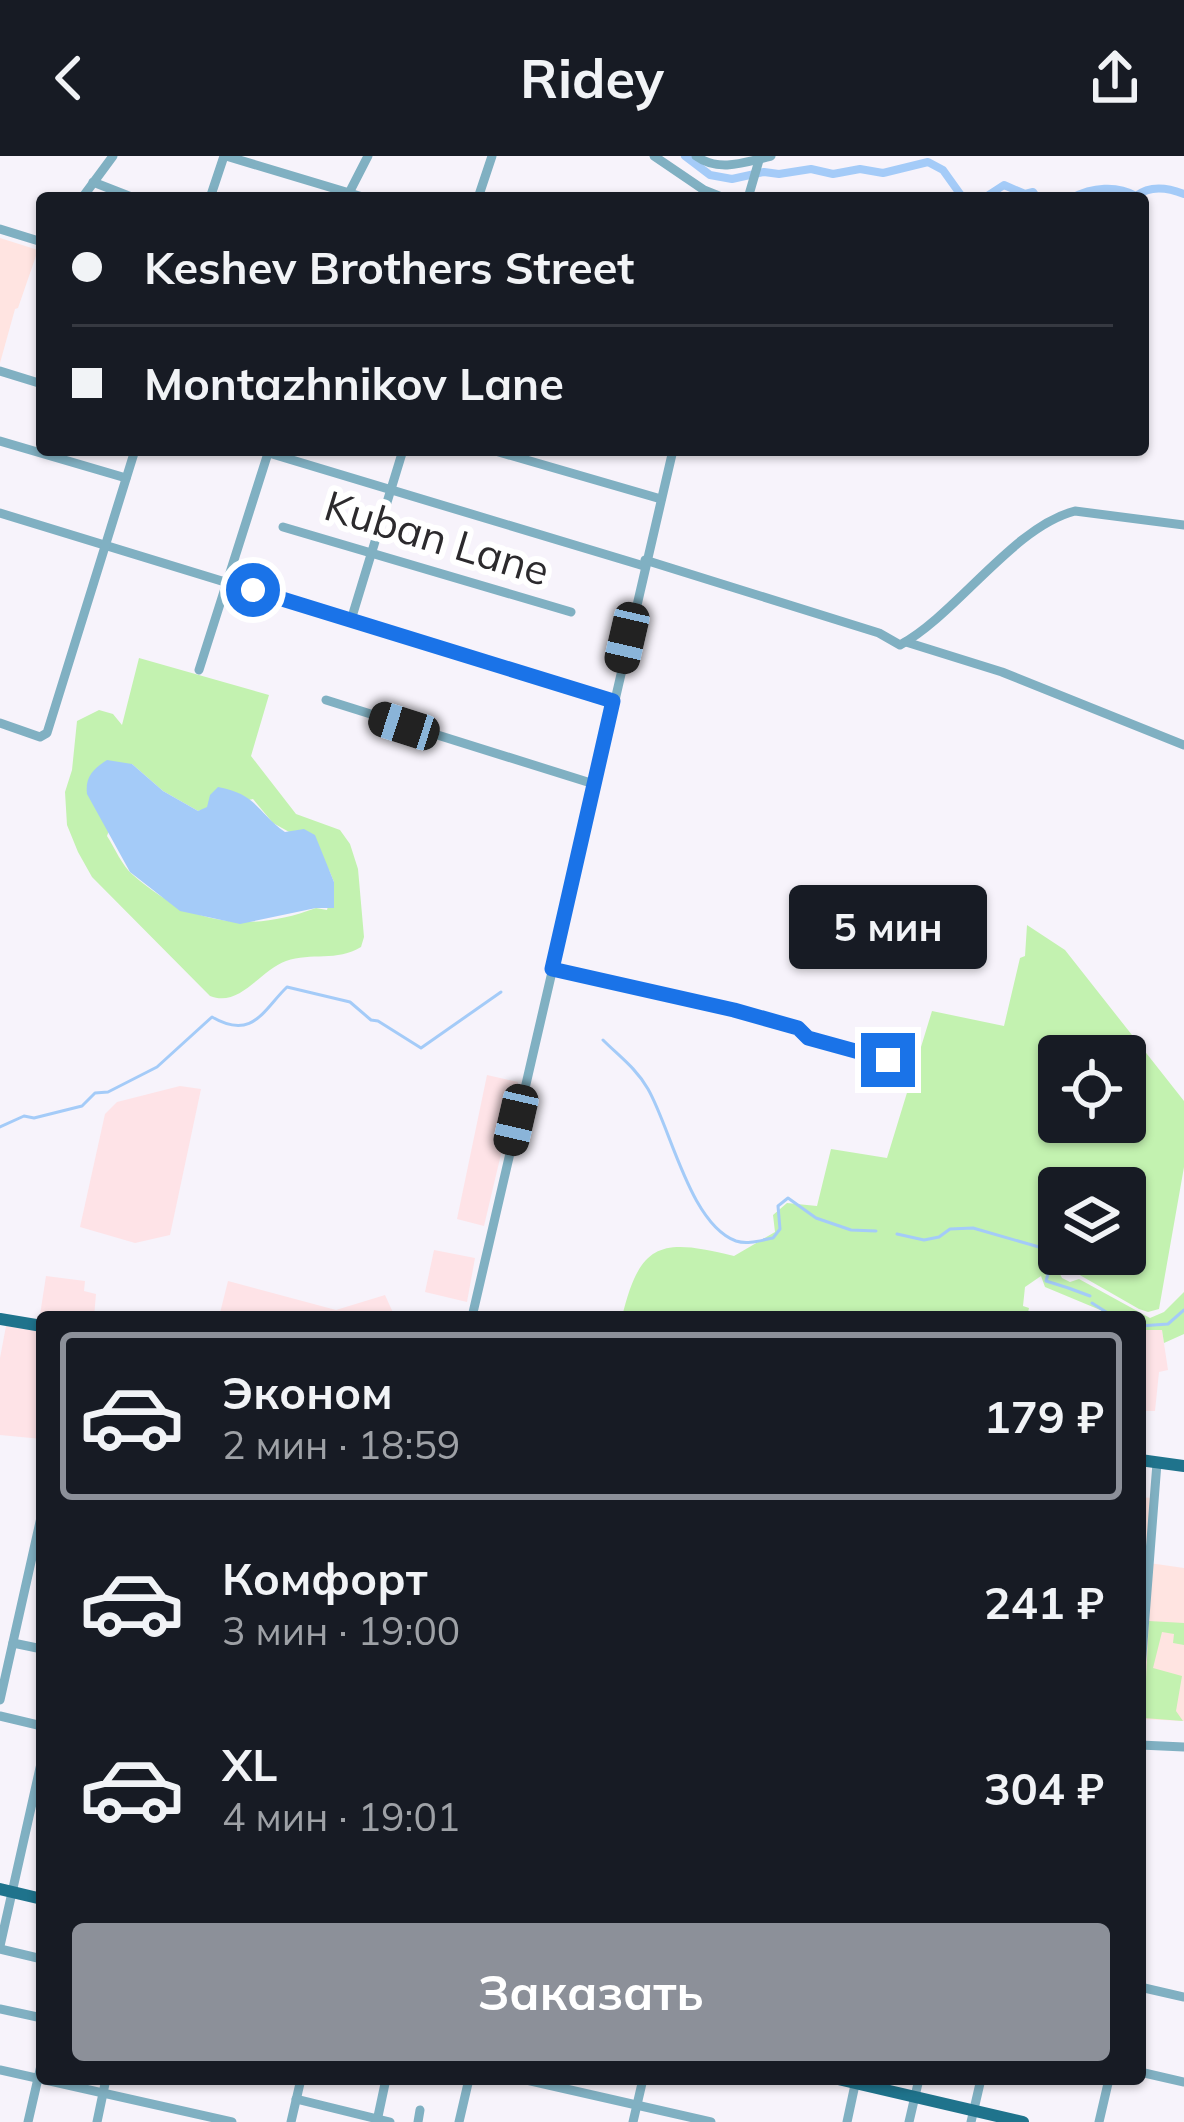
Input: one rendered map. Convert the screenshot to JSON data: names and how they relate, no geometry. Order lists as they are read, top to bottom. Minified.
{"streets":{"street":["Kuban Lane"]},"page":{"header":"Ridey","banner":["Keshev Brothers Street","Montazhnikov Lane"],"bubble":"5 мин","list":[{"name":"Эконом","note":"2 мин · 18:59","value":"179 ₽"},{"name":"Комфорт","note":"3 мин · 19:00","value":"241 ₽"},{"name":"XL","note":"4 мин · 19:01","value":"304 ₽"}],"buttons":"Заказать"}}
